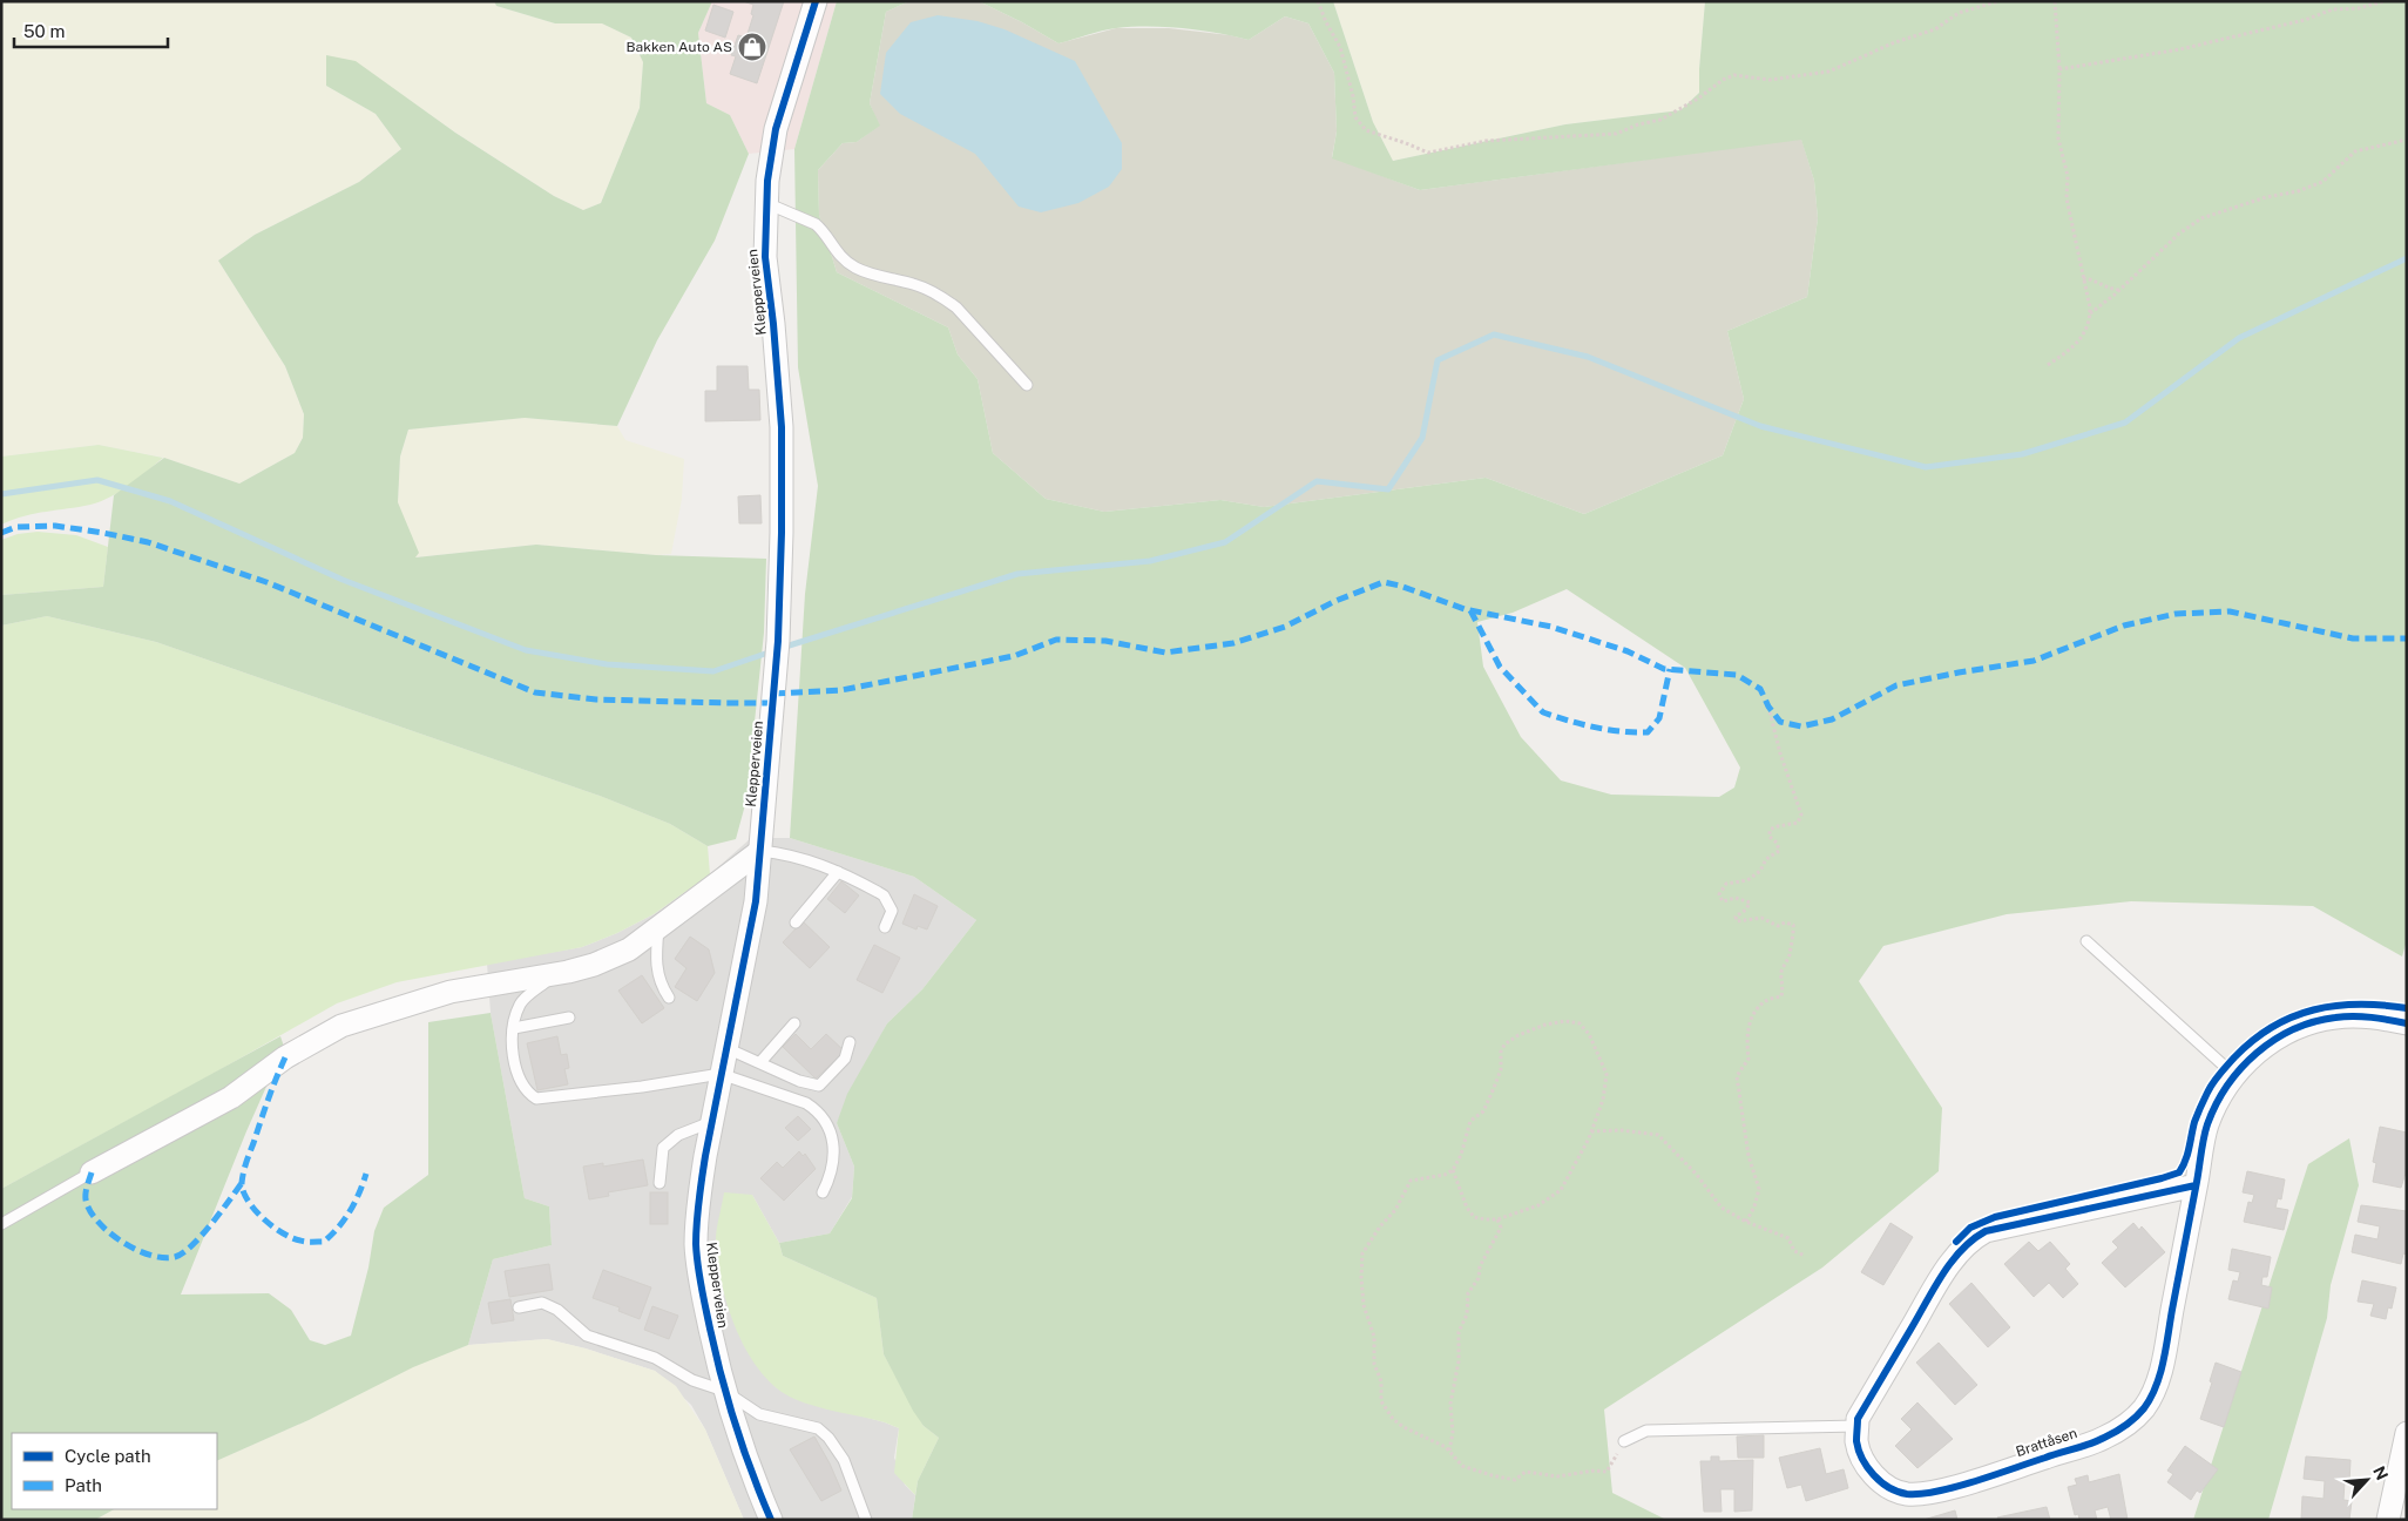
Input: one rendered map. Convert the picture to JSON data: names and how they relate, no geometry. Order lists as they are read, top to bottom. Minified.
{"streets":{"street":["Klepperveien","Brattåsen"]},"places":{"shop":["Bakken Auto AS"]},"legend":["Cycle path","Path"],"scale_bar":"50 m","north":"top right"}
